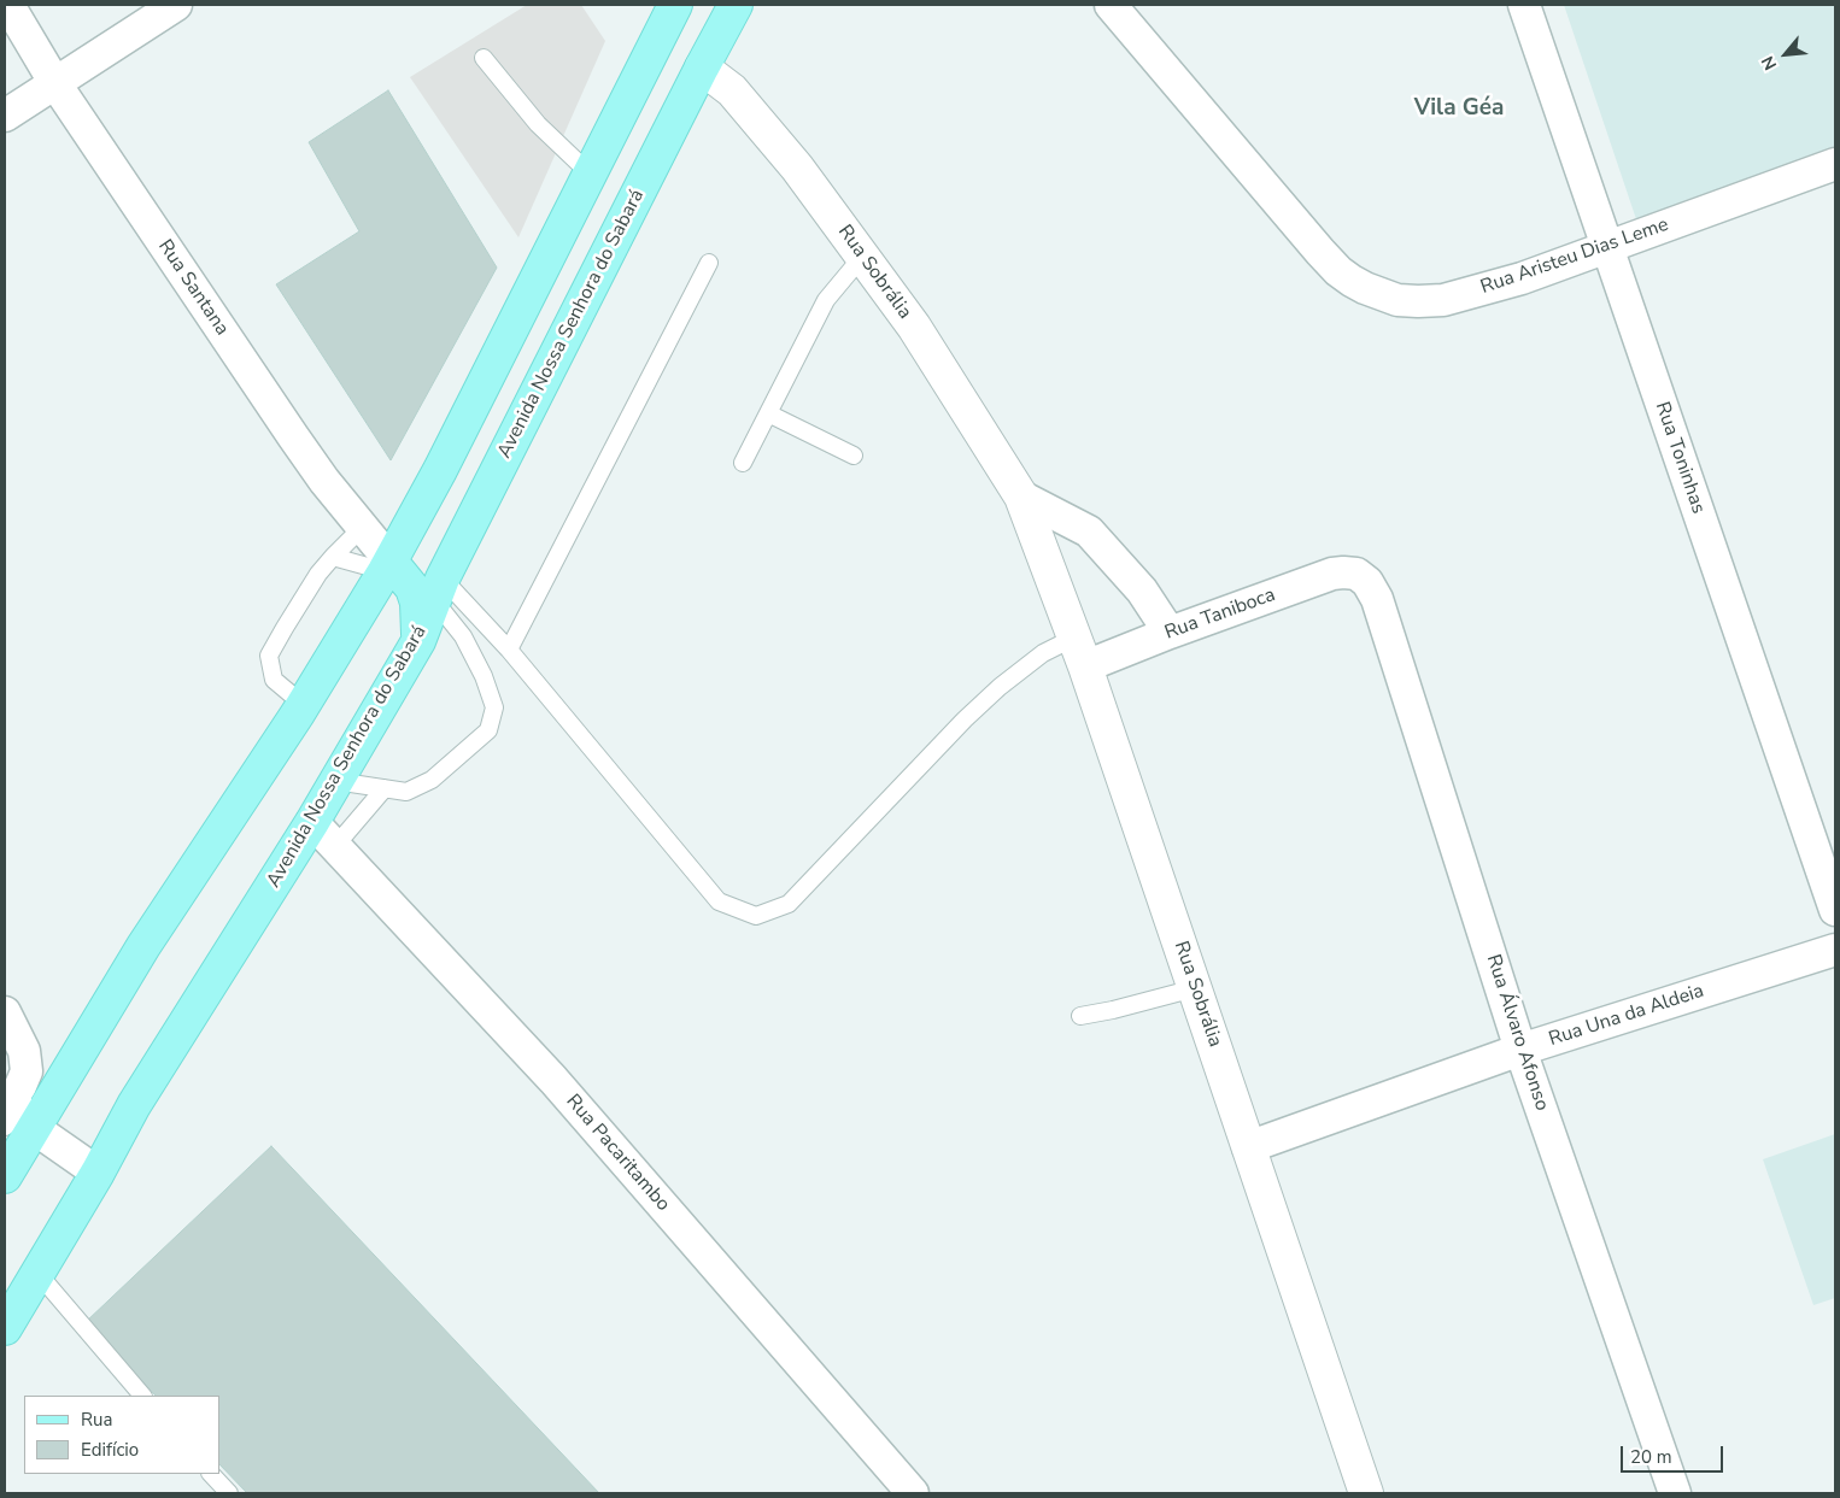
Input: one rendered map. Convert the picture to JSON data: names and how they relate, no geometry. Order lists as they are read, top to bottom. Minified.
{"streets":{"main road":["Avenida Nossa Senhora do Sabará"],"street":["Rua Aristeu Dias Leme","Rua Sobrália","Rua Santana","Rua Toninhas","Rua Taniboca","Rua Una da Aldeia","Rua Álvaro Afonso","Rua Pacaritambo"]},"crossings":[["Rua Aristeu Dias Leme","Rua Toninhas"],["Rua Sobrália","Avenida Nossa Senhora do Sabará"],["Rua Sobrália","Rua Taniboca"],["Rua Sobrália","Rua Una da Aldeia"],["Avenida Nossa Senhora do Sabará","Rua Pacaritambo"],["Rua Taniboca","Rua Álvaro Afonso"],["Rua Una da Aldeia","Rua Álvaro Afonso"]],"districts":["Vila Géa"],"legend":["Rua","Edifício"],"scale_bar":"20 m","north":"bottom left"}
